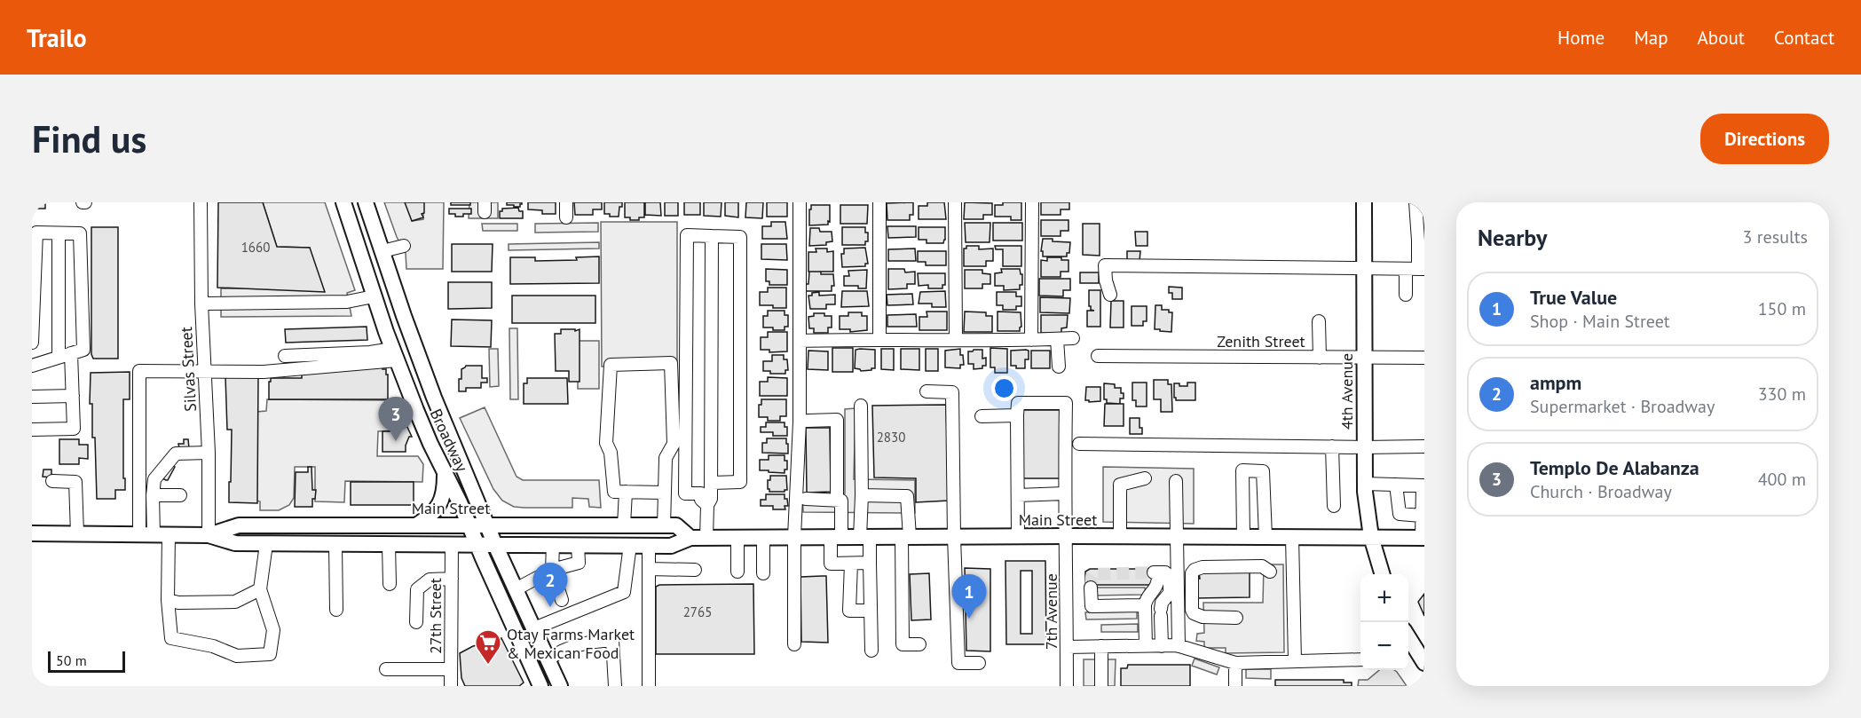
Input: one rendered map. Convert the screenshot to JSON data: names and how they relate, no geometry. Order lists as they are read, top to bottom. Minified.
{"streets":{"main road":["4th Avenue","Broadway","Main Street"],"street":["Zenith Street","Silvas Street","7th Avenue","27th Street"]},"crossings":[["Zenith Street","4th Avenue"],["Silvas Street","Main Street"],["4th Avenue","Main Street"],["Broadway","Main Street"],["Main Street","7th Avenue"],["Main Street","27th Street"]],"places":{"supermarket":["Otay Farms Market & Mexican Food"]},"house_numbers":["1660","2830","2765"],"scale_bar":"50 m","page":{"header":"Trailo","nav":["Home","Map","About","Contact"],"buttons":"Directions","title":"Find us","heading":["Nearby","3 results"],"list":[{"mark":"1","name":"True Value","note":"Shop · Main Street","value":"150 m"},{"mark":"2","name":"ampm","note":"Supermarket · Broadway","value":"330 m"},{"mark":"3","name":"Templo De Alabanza","note":"Church · Broadway","value":"400 m"}],"pins":["3","2","1"],"map_buttons":["+","−"],"scale":"50 m"}}
